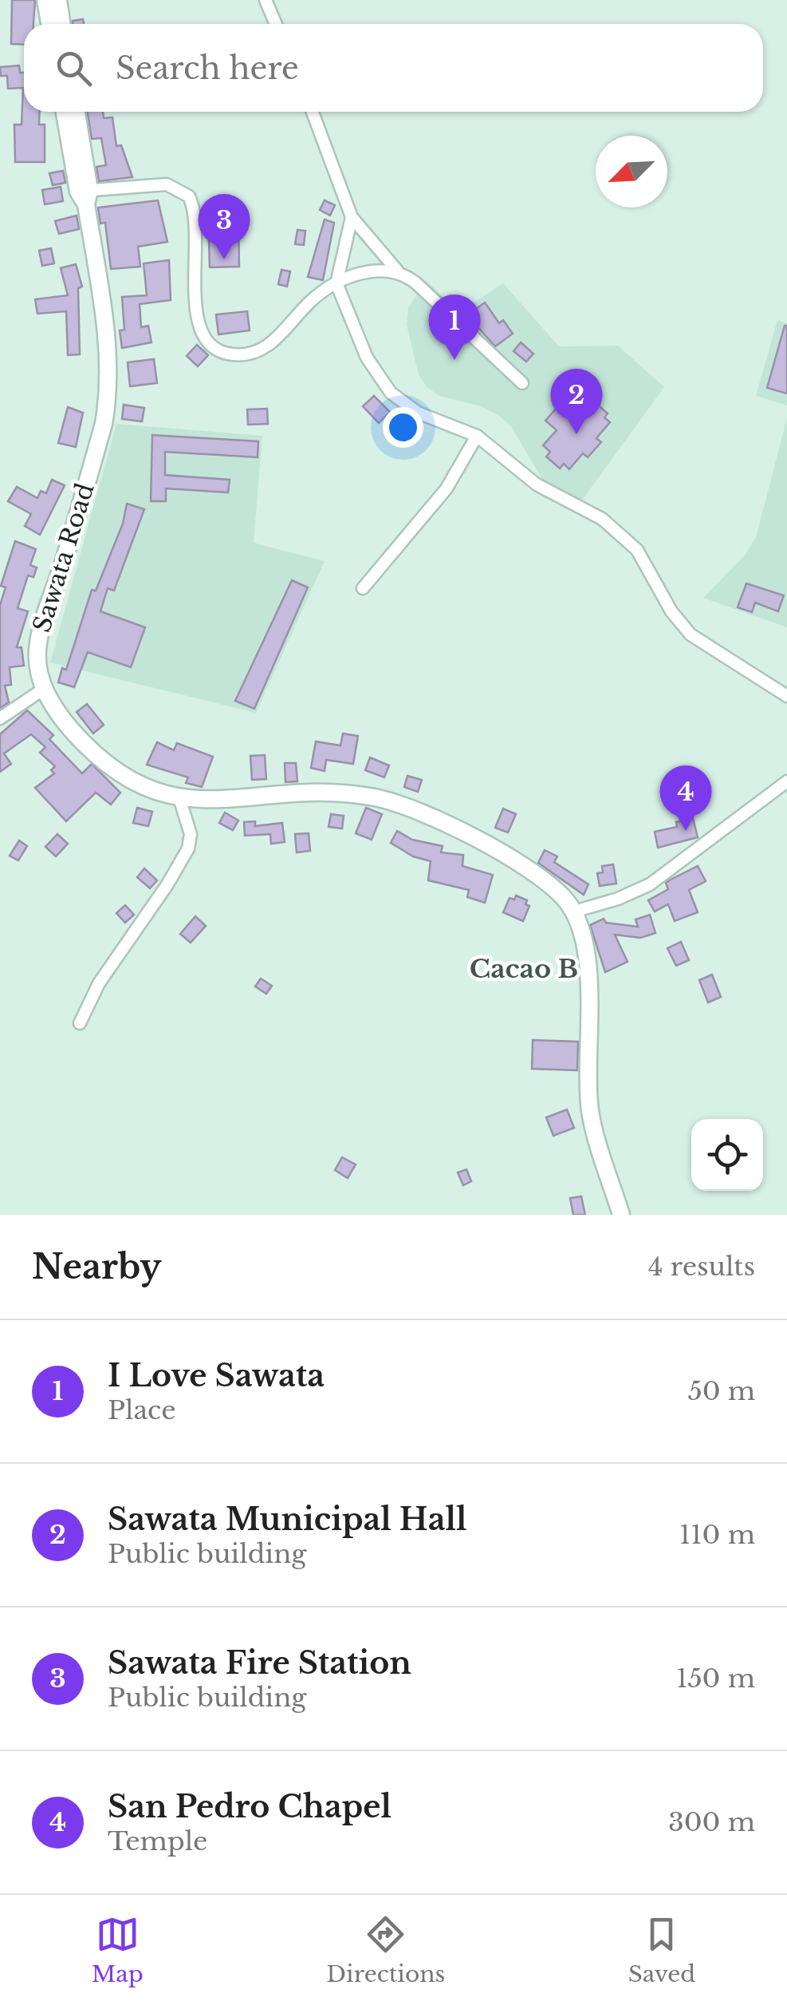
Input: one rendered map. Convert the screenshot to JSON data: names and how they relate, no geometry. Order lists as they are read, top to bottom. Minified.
{"streets":{"main road":["Sawata Road"]},"districts":["Cacao B"],"north":"bottom left","page":{"search":"Search here","pins":["3","1","2","4"],"heading":["Nearby","4 results"],"list":[{"mark":"1","name":"I Love Sawata","note":"Place","value":"50 m"},{"mark":"2","name":"Sawata Municipal Hall","note":"Public building","value":"110 m"},{"mark":"3","name":"Sawata Fire Station","note":"Public building","value":"150 m"},{"mark":"4","name":"San Pedro Chapel","note":"Temple","value":"300 m"}],"nav":["Map","Directions","Saved"]}}
